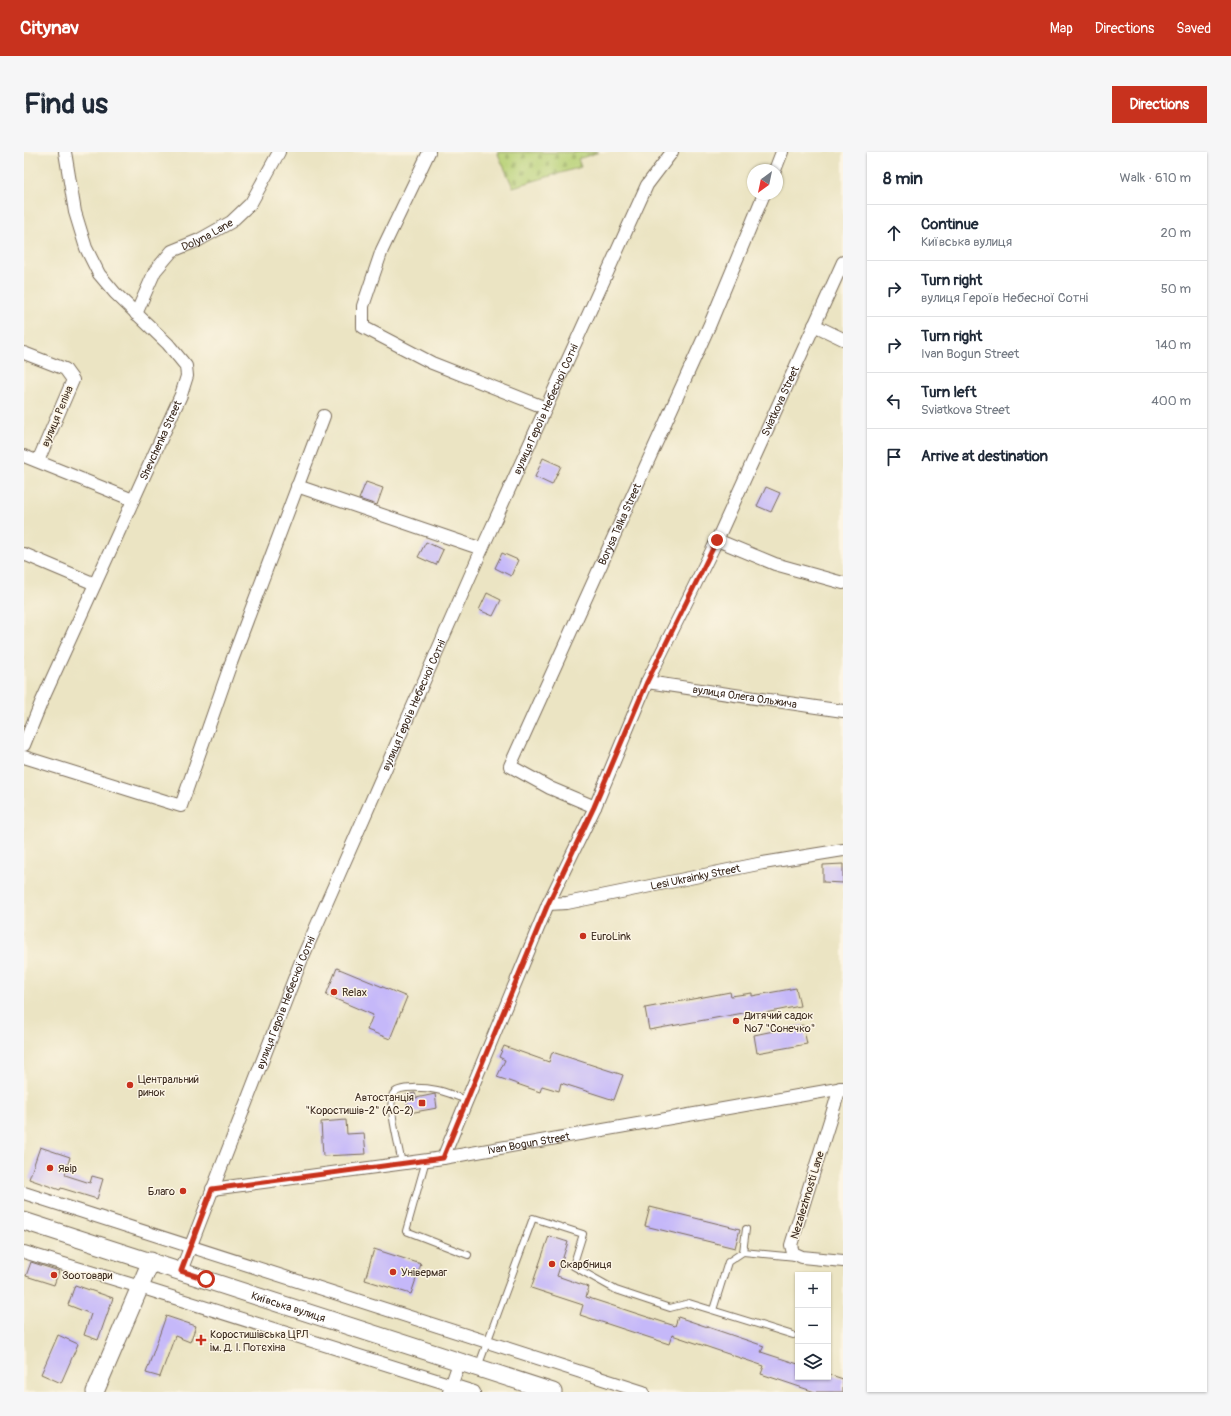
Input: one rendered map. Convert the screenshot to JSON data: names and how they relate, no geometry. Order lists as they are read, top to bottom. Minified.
{"streets":{"main road":["Київська вулиця"],"street":["Dolyna Lane","Sviatkova Street","вулиця Героїв Небесної Сотні","вулиця Рєпіна","Shevchenka Street","Borysa Talka Street","вулиця Олега Ольжича","Lesi Ukrainky Street","Ivan Bogun Street","Nezalezhnosti Lane"]},"crossings":[["Dolyna Lane","Shevchenka Street"],["Sviatkova Street","Borysa Talka Street"],["Sviatkova Street","вулиця Олега Ольжича"],["Sviatkova Street","Lesi Ukrainky Street"],["Sviatkova Street","Ivan Bogun Street"],["вулиця Героїв Небесної Сотні","Ivan Bogun Street"],["вулиця Героїв Небесної Сотні","Київська вулиця"],["Ivan Bogun Street","Nezalezhnosti Lane"]],"places":{"other":["EuroLink","Relax","Дитячий садок №7 \"Сонечко\"","Центральний ринок","Явір","Благо","Скарбниця","Універмаг","Зоотовари"],"transit":["Автостанція \"Коростишів-2\" (АС-2)"],"health":["Коростишівська ЦРЛ ім. Д. І. Потєхіна"]},"north":"bottom left","page":{"header":"Citynav","nav":["Map","Directions","Saved"],"buttons":"Directions","title":"Find us","heading":["8 min","Walk · 610 m"],"list":[["Continue","Київська вулиця","20 m"],["Turn right","вулиця Героїв Небесної Сотні","50 m"],["Turn right","Ivan Bogun Street","140 m"],["Turn left","Sviatkova Street","400 m"],"Arrive at destination"],"map_buttons":["+","−"]}}
